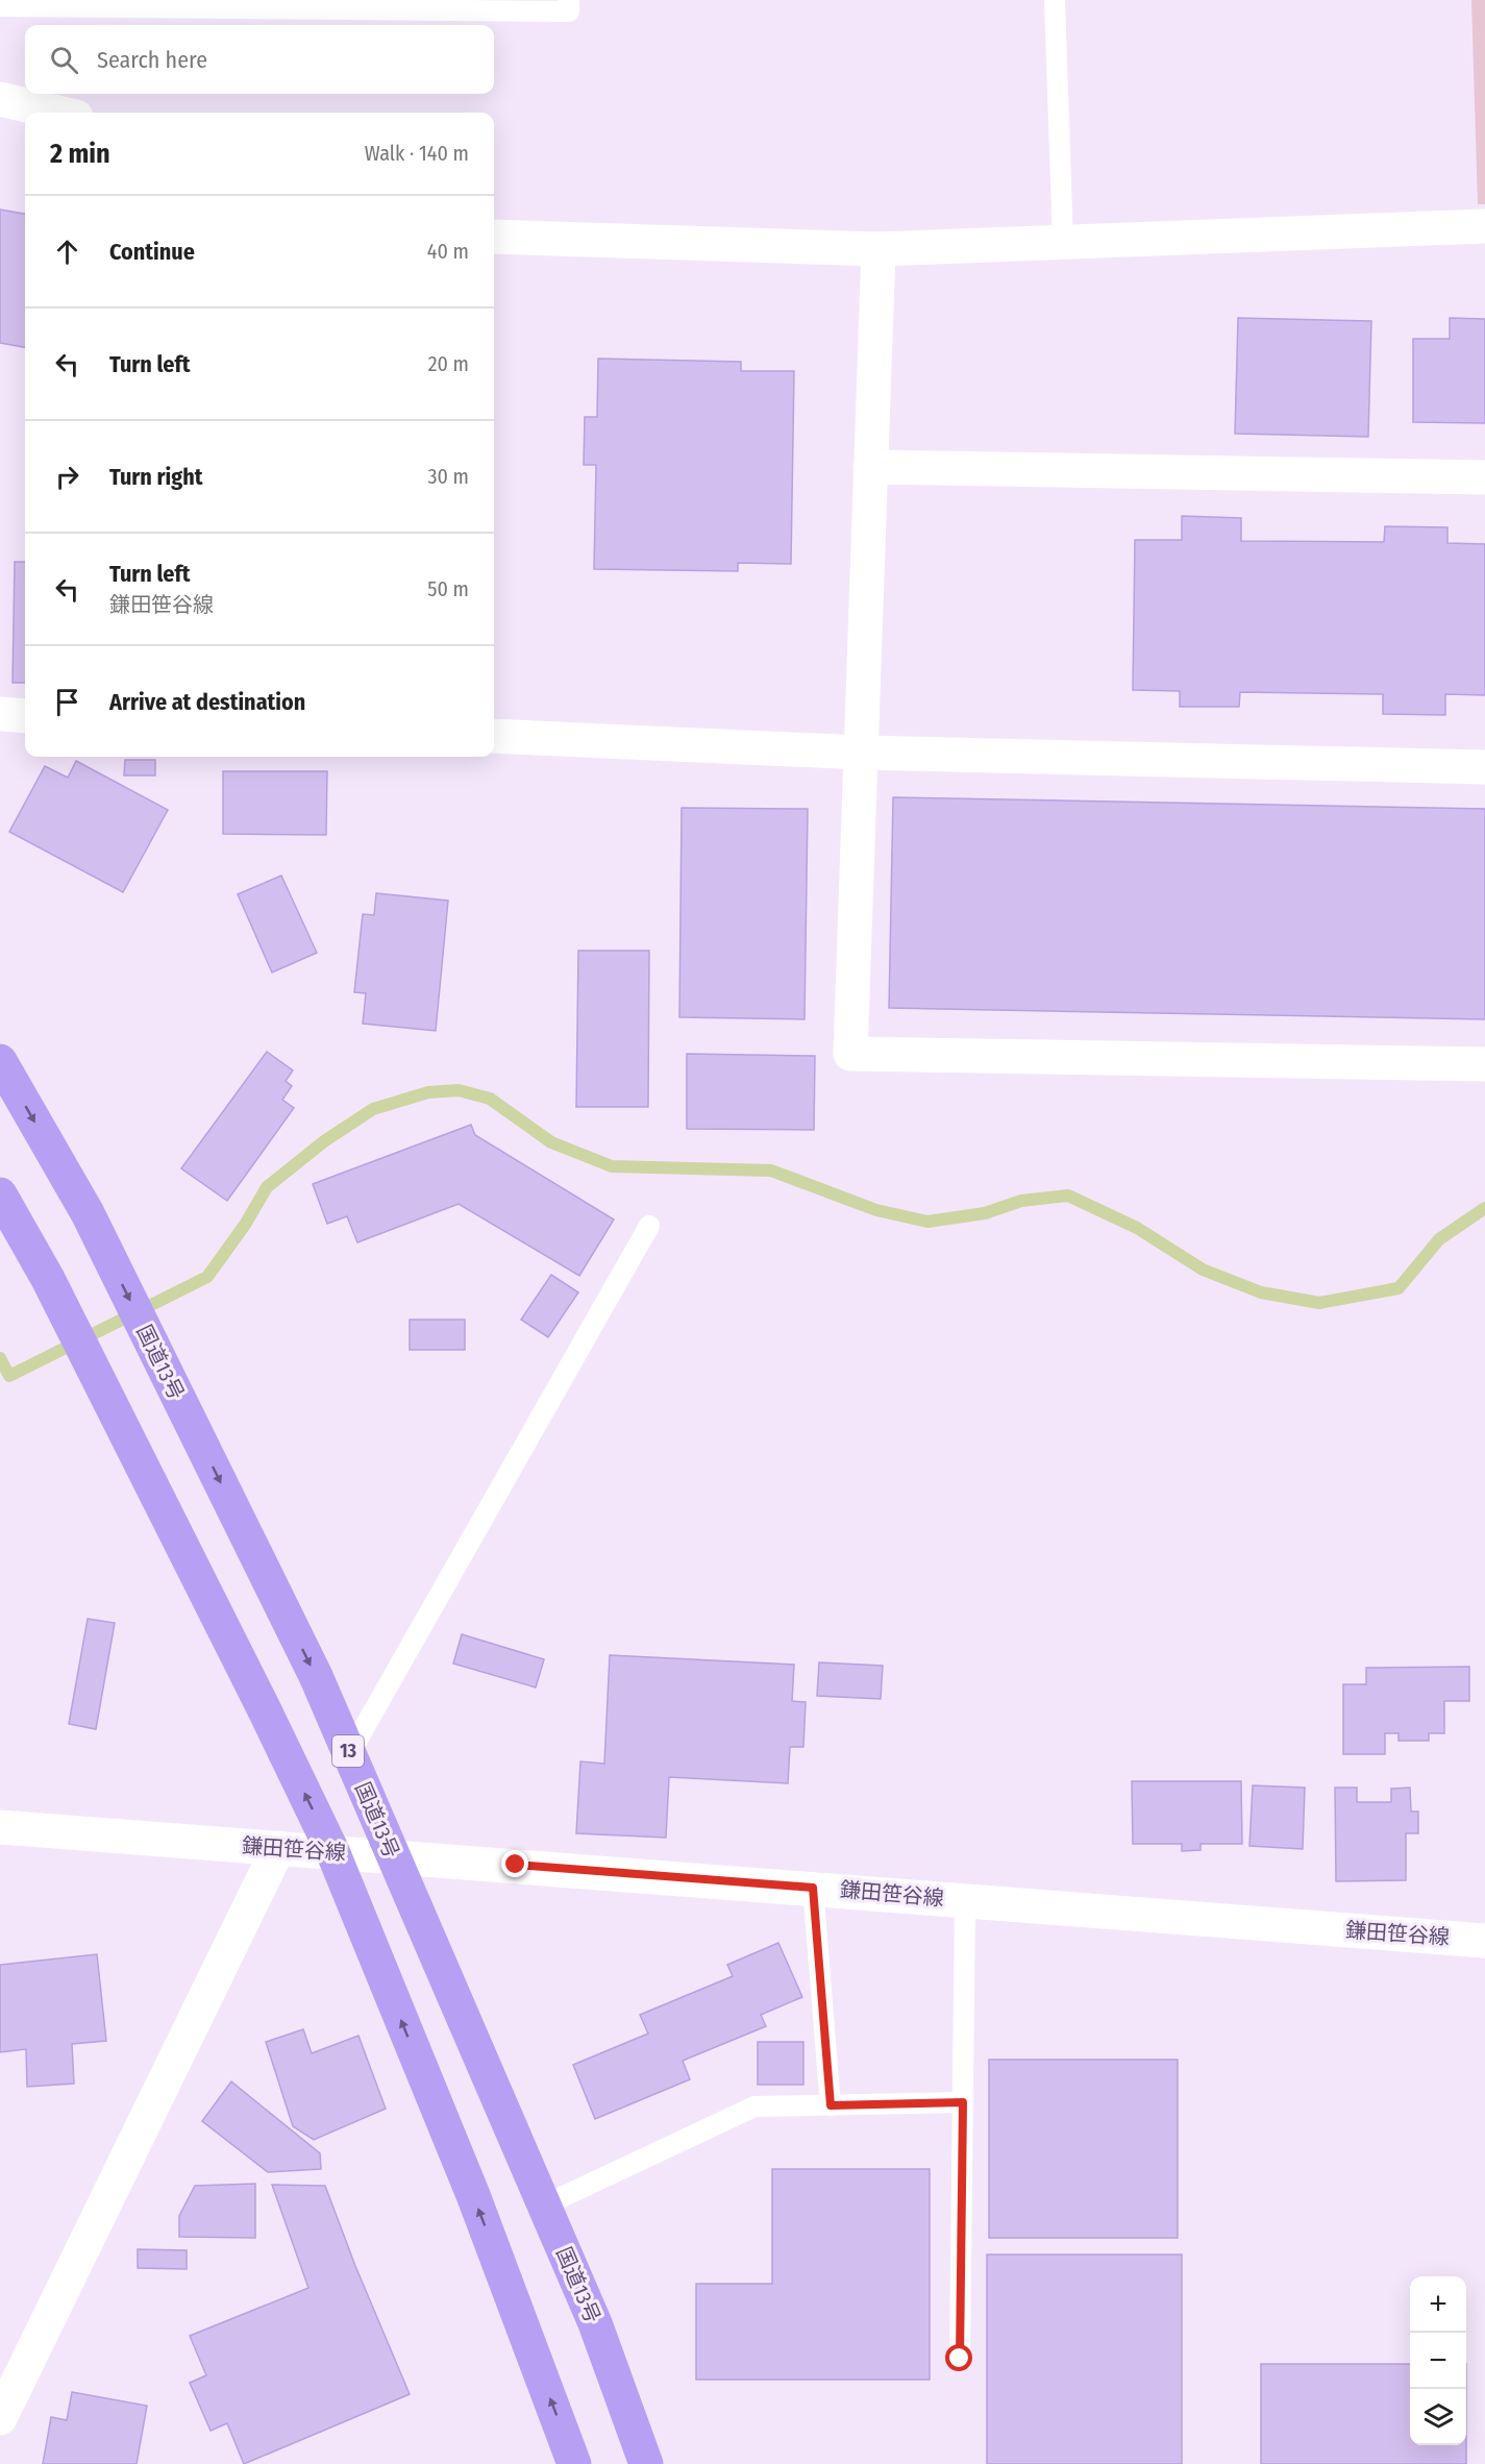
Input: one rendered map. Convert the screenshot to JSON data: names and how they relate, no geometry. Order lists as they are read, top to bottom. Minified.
{"streets":{"highway":["国道13号","13"],"street":["鎌田笹谷線"]},"crossings":[["国道13号","鎌田笹谷線"]],"page":{"search":"Search here","heading":["2 min","Walk · 140 m"],"list":[["Continue","40 m"],["Turn left","20 m"],["Turn right","30 m"],["Turn left","鎌田笹谷線","50 m"],"Arrive at destination"],"map_buttons":["+","−"]}}
